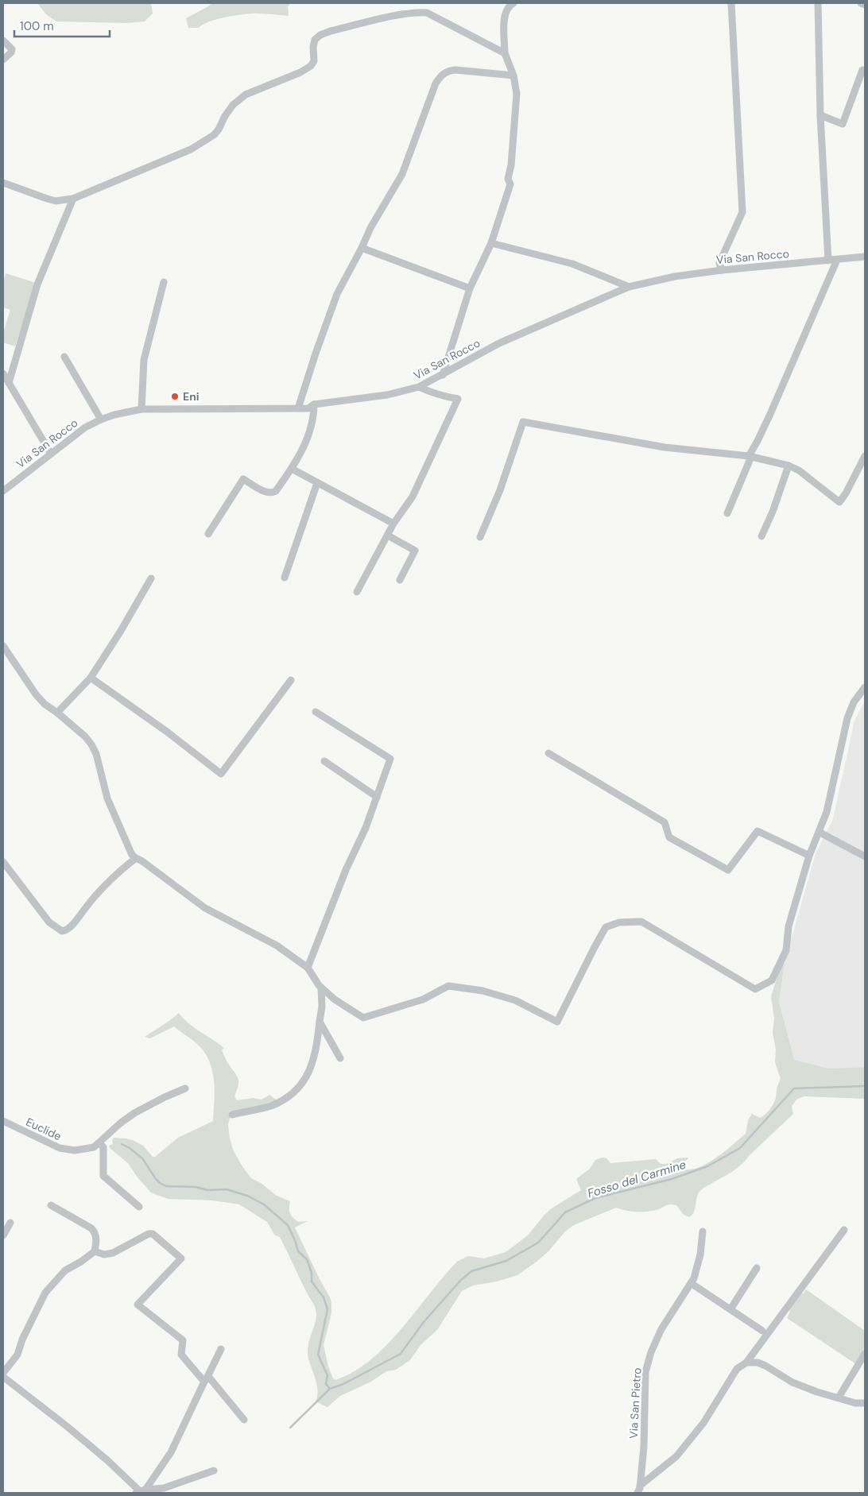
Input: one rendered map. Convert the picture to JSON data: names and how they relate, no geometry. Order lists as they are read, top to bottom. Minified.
{"streets":{"street":["Via San Rocco","Euclide","Via San Pietro"]},"water":["Fosso del Carmine"],"places":["Eni"],"scale_bar":"100 m"}
